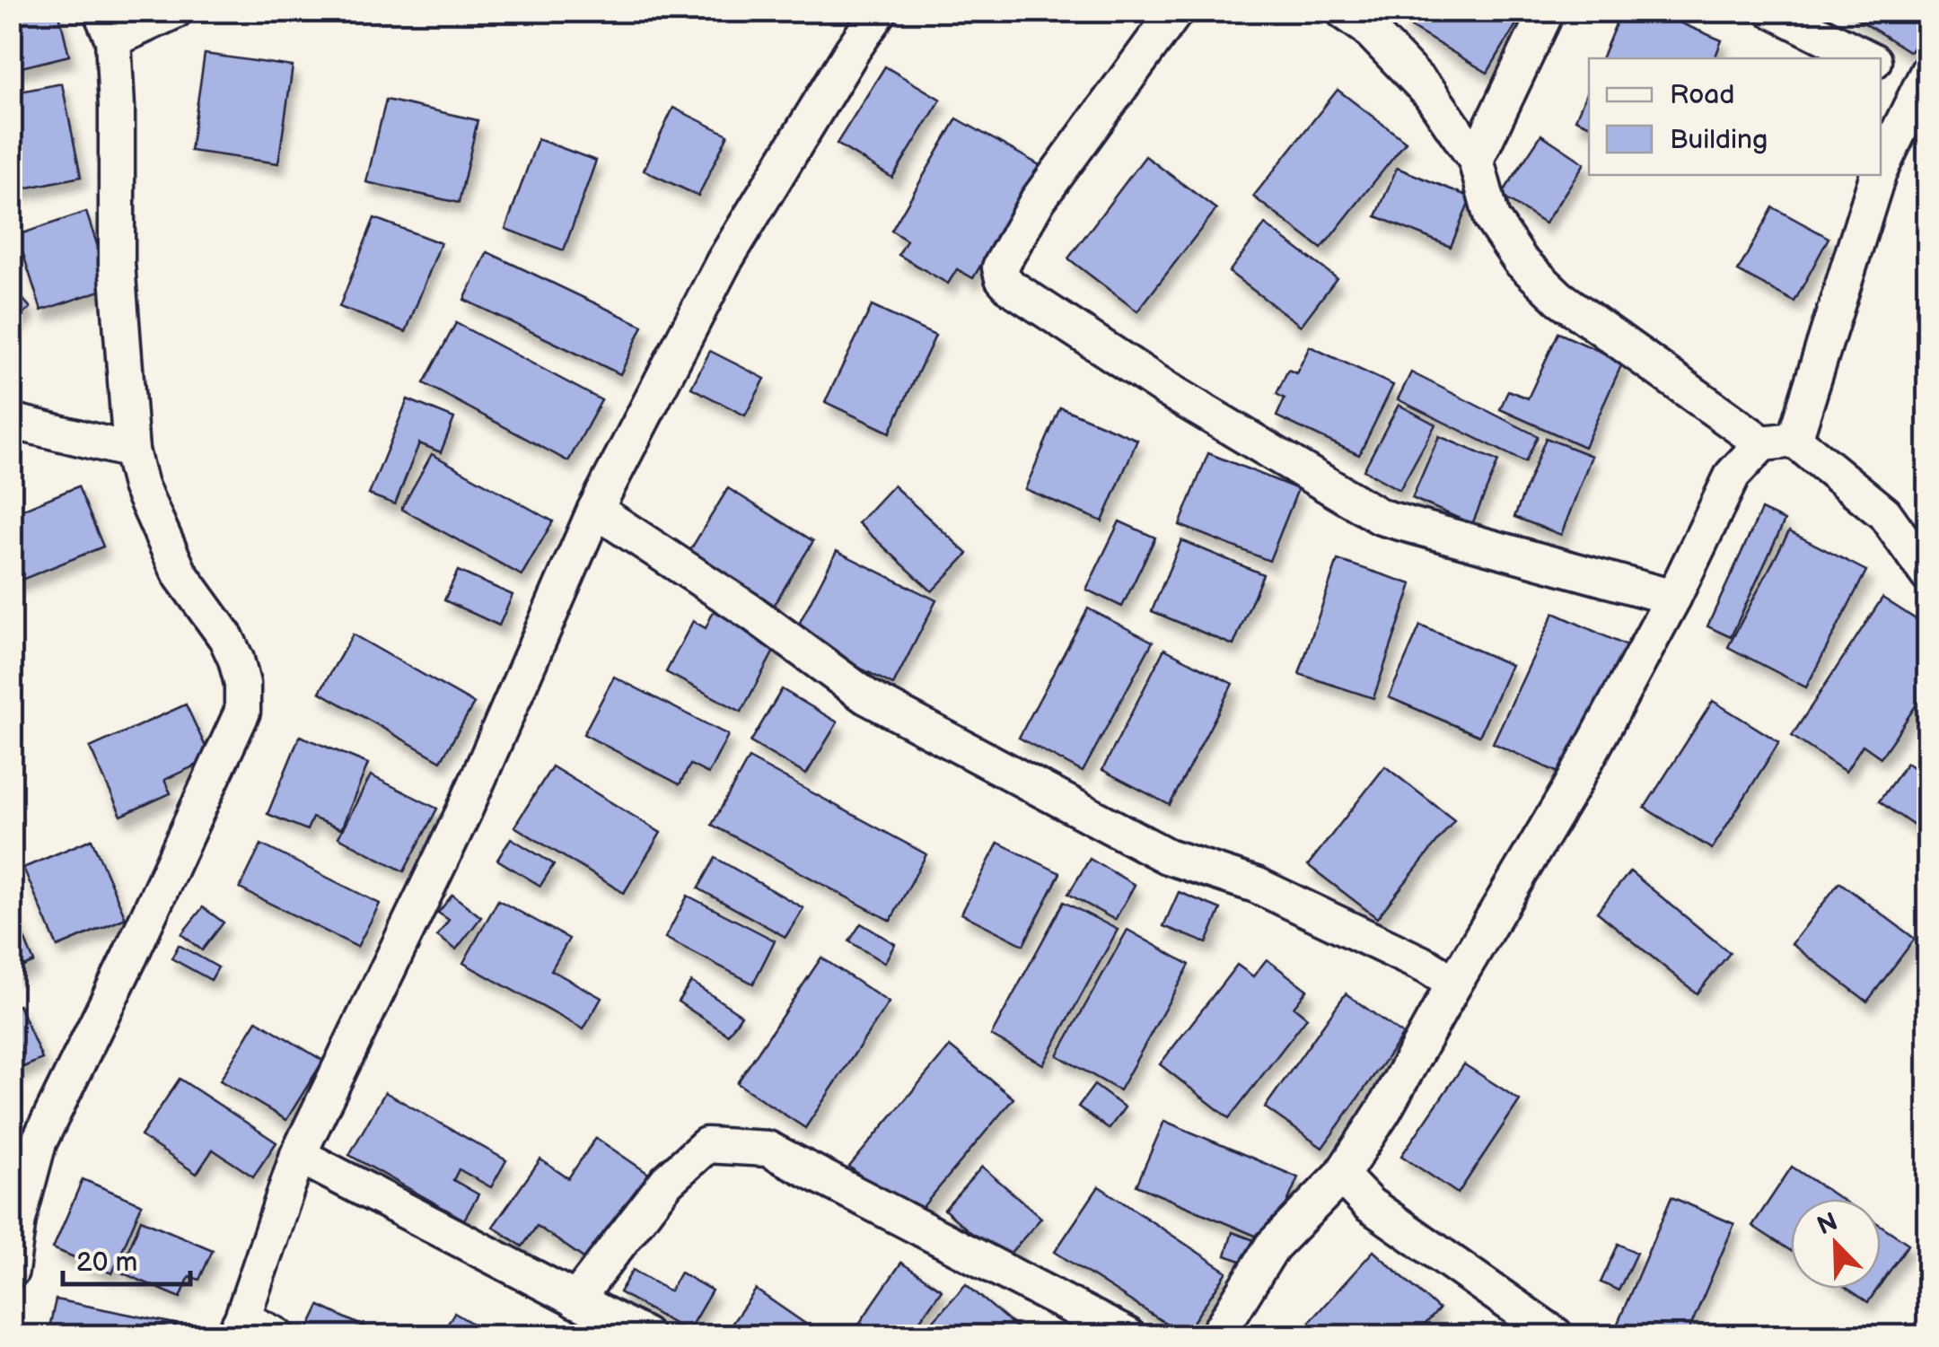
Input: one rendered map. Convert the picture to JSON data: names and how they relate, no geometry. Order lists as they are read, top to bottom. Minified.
{"legend":["Road","Building"],"scale_bar":"20 m","north":"top left"}
